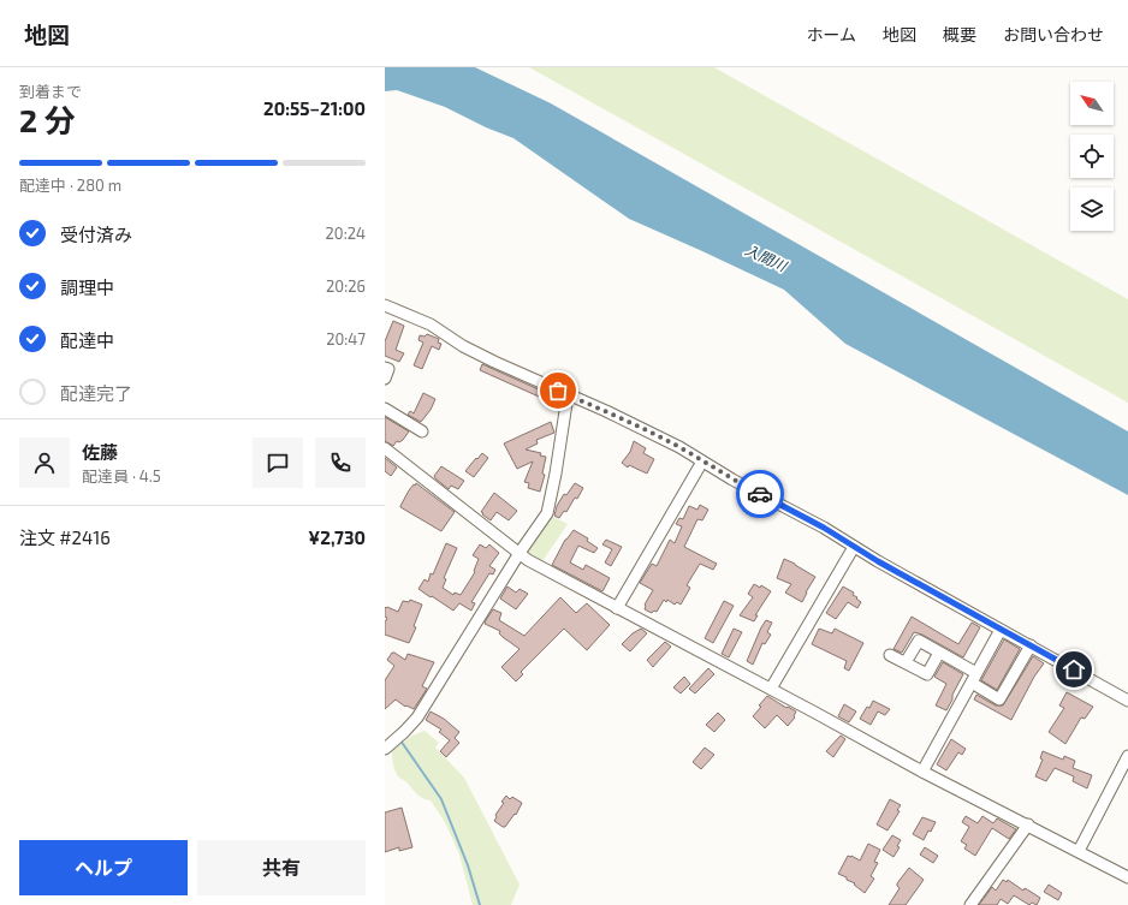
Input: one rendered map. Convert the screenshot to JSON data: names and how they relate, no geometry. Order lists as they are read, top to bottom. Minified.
{"water":["入間川"],"north":"top left","page":{"header":"地図","nav":["ホーム","地図","概要","お問い合わせ"],"heading":["2 分","到着まで","20:55–21:00"],"panel":["佐藤","配達員 · 4.5","注文 #2416","¥2,730"],"bar":"配達中 · 280 m","list":[["受付済み","20:24"],["調理中","20:26"],["配達中","20:47"],"配達完了"],"buttons":["ヘルプ","共有"]}}
